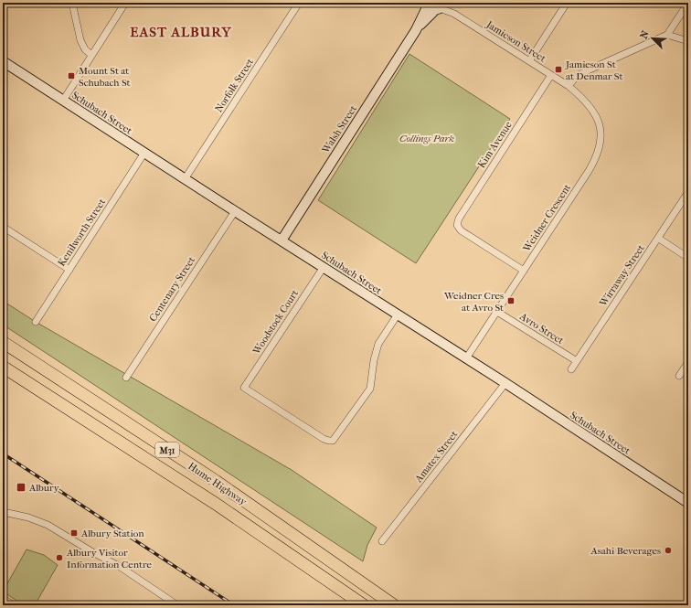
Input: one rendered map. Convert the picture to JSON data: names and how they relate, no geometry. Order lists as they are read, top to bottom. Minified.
{"streets":{"highway":["M31","Hume Highway"],"street":["Jamieson Street","Norfolk Street","Schubach Street","Walsh Street","Kim Avenue","Weidner Crescent","Kenilworth Street","Wirraway Street","Centenary Street","Woodstock Court","Avro Street","Amatex Street"]},"crossings":[["Jamieson Street","Walsh Street"],["Jamieson Street","Kim Avenue"],["Jamieson Street","Weidner Crescent"],["Norfolk Street","Schubach Street"],["Schubach Street","Walsh Street"],["Schubach Street","Weidner Crescent"],["Schubach Street","Kenilworth Street"],["Schubach Street","Centenary Street"],["Schubach Street","Woodstock Court"],["Schubach Street","Amatex Street"],["Kim Avenue","Weidner Crescent"],["Weidner Crescent","Avro Street"],["Wirraway Street","Avro Street"]],"districts":["EAST ALBURY"],"parks":["Collings Park"],"places":{"transit":["Jamieson St at Denmar St","Mount St at Schubach St","Weidner Cres at Avro St","Albury","Albury Station"],"other":["Asahi Beverages","Albury Visitor Information Centre"]},"north":"top left"}
